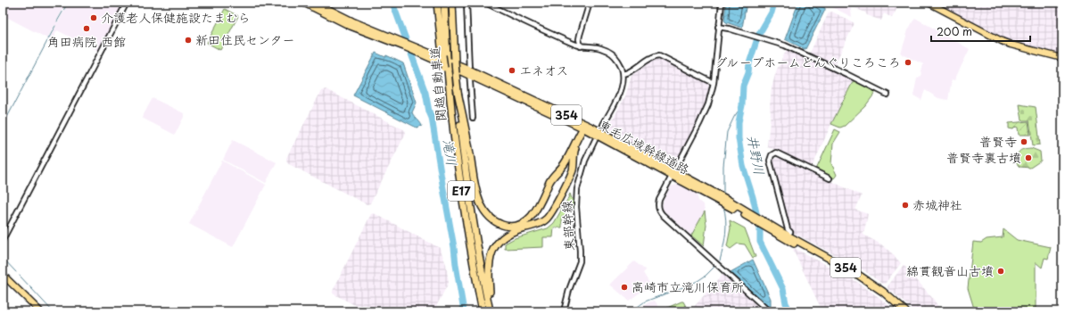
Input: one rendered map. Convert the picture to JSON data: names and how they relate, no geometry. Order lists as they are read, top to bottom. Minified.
{"streets":{"highway":["関越自動車道","354","東毛広域幹線道路","E17"],"street":["東部幹線"]},"water":["滝川","井野川"],"places":["介護老人保健施設たまむら","角田病院 西館","新田住民センター","グループホームどんぐりころころ","エネオス","普賢寺","普賢寺裏古墳","赤城神社","綿貫観音山古墳","高崎市立滝川保育所"],"scale_bar":"200 m"}
